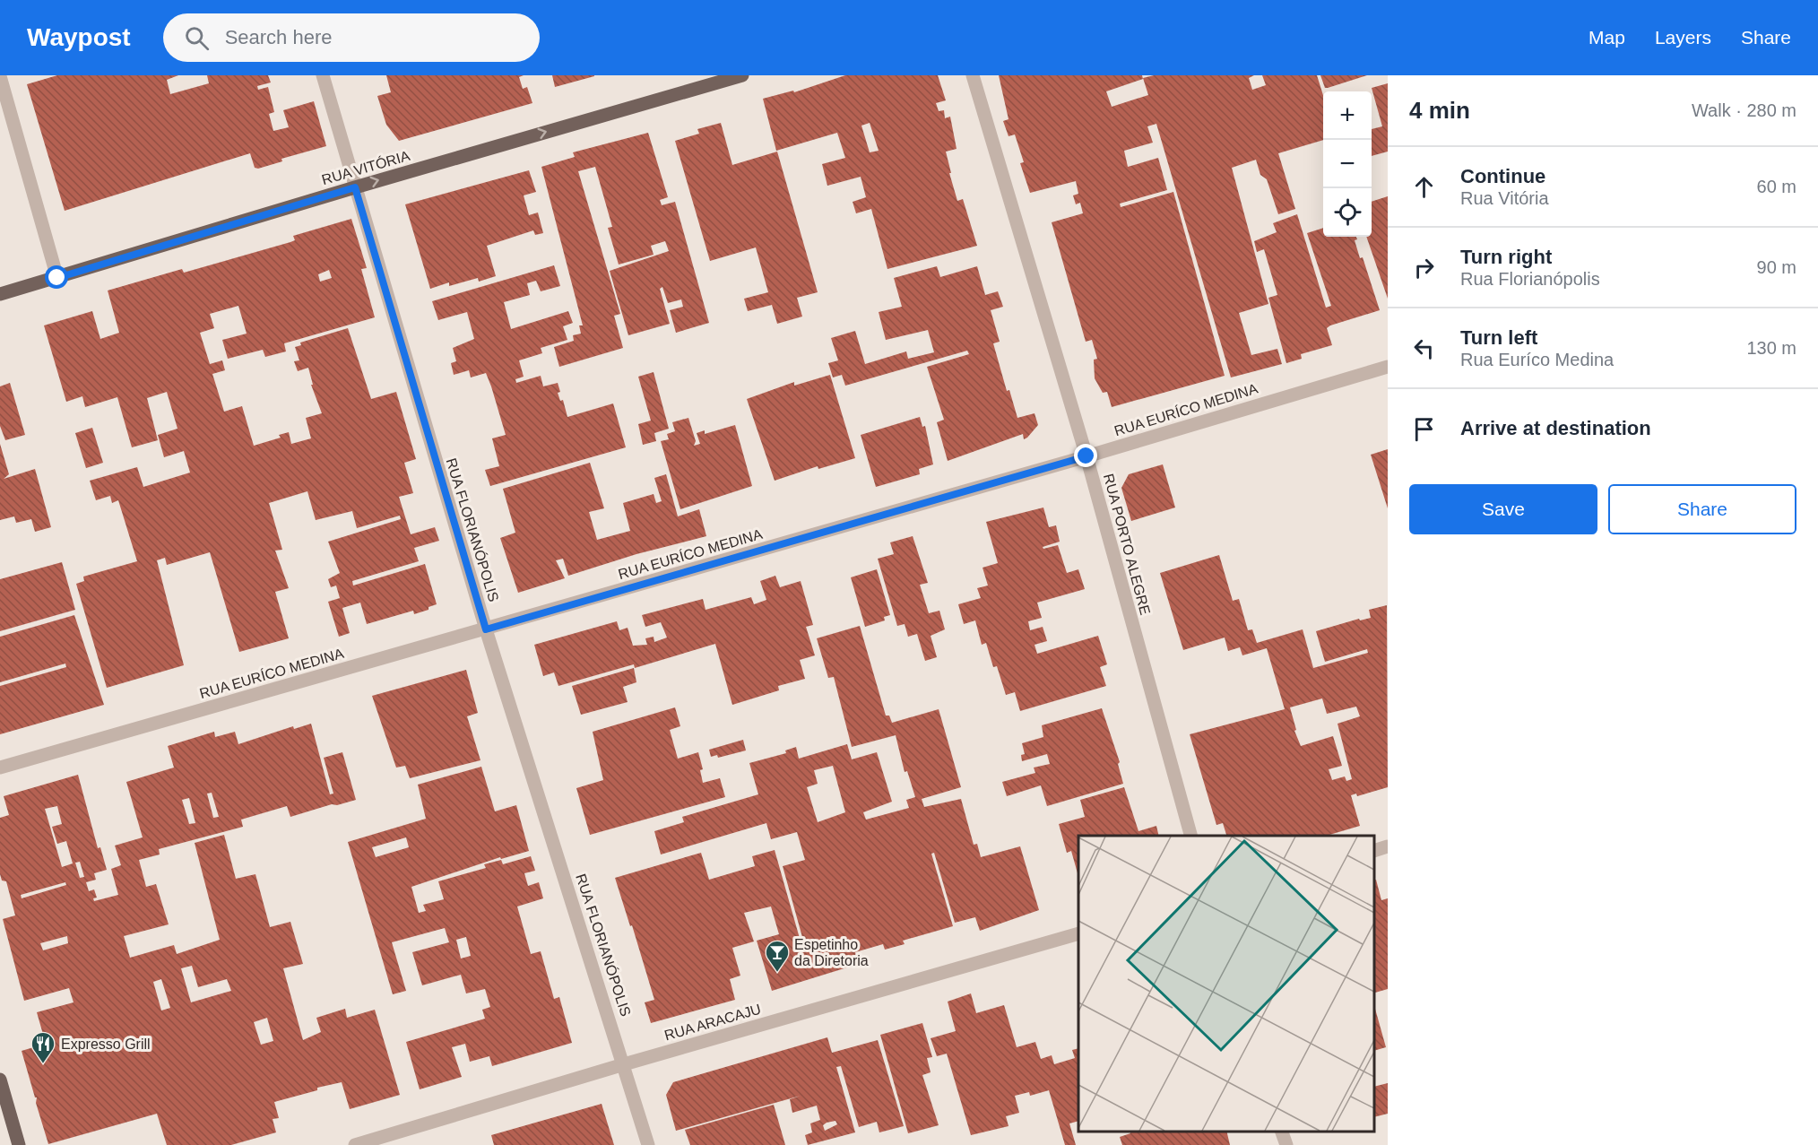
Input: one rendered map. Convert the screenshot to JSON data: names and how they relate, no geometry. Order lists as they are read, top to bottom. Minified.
{"streets":{"main road":["RUA VITÓRIA"],"street":["RUA EURÍCO MEDINA","RUA FLORIANÓPOLIS","RUA PORTO ALEGRE","RUA ARACAJU"]},"crossings":[["RUA VITÓRIA","RUA FLORIANÓPOLIS"],["RUA EURÍCO MEDINA","RUA FLORIANÓPOLIS"],["RUA EURÍCO MEDINA","RUA PORTO ALEGRE"],["RUA FLORIANÓPOLIS","RUA ARACAJU"]],"one_way":["RUA VITÓRIA"],"places":{"bar":["Espetinho da Diretoria"],"restaurant":["Expresso Grill"]},"page":{"header":"Waypost","search":"Search here","nav":["Map","Layers","Share"],"heading":["4 min","Walk · 280 m"],"map_buttons":["+","−"],"list":[["Continue","Rua Vitória","60 m"],["Turn right","Rua Florianópolis","90 m"],["Turn left","Rua Euríco Medina","130 m"],"Arrive at destination"],"buttons":["Save","Share"]}}
